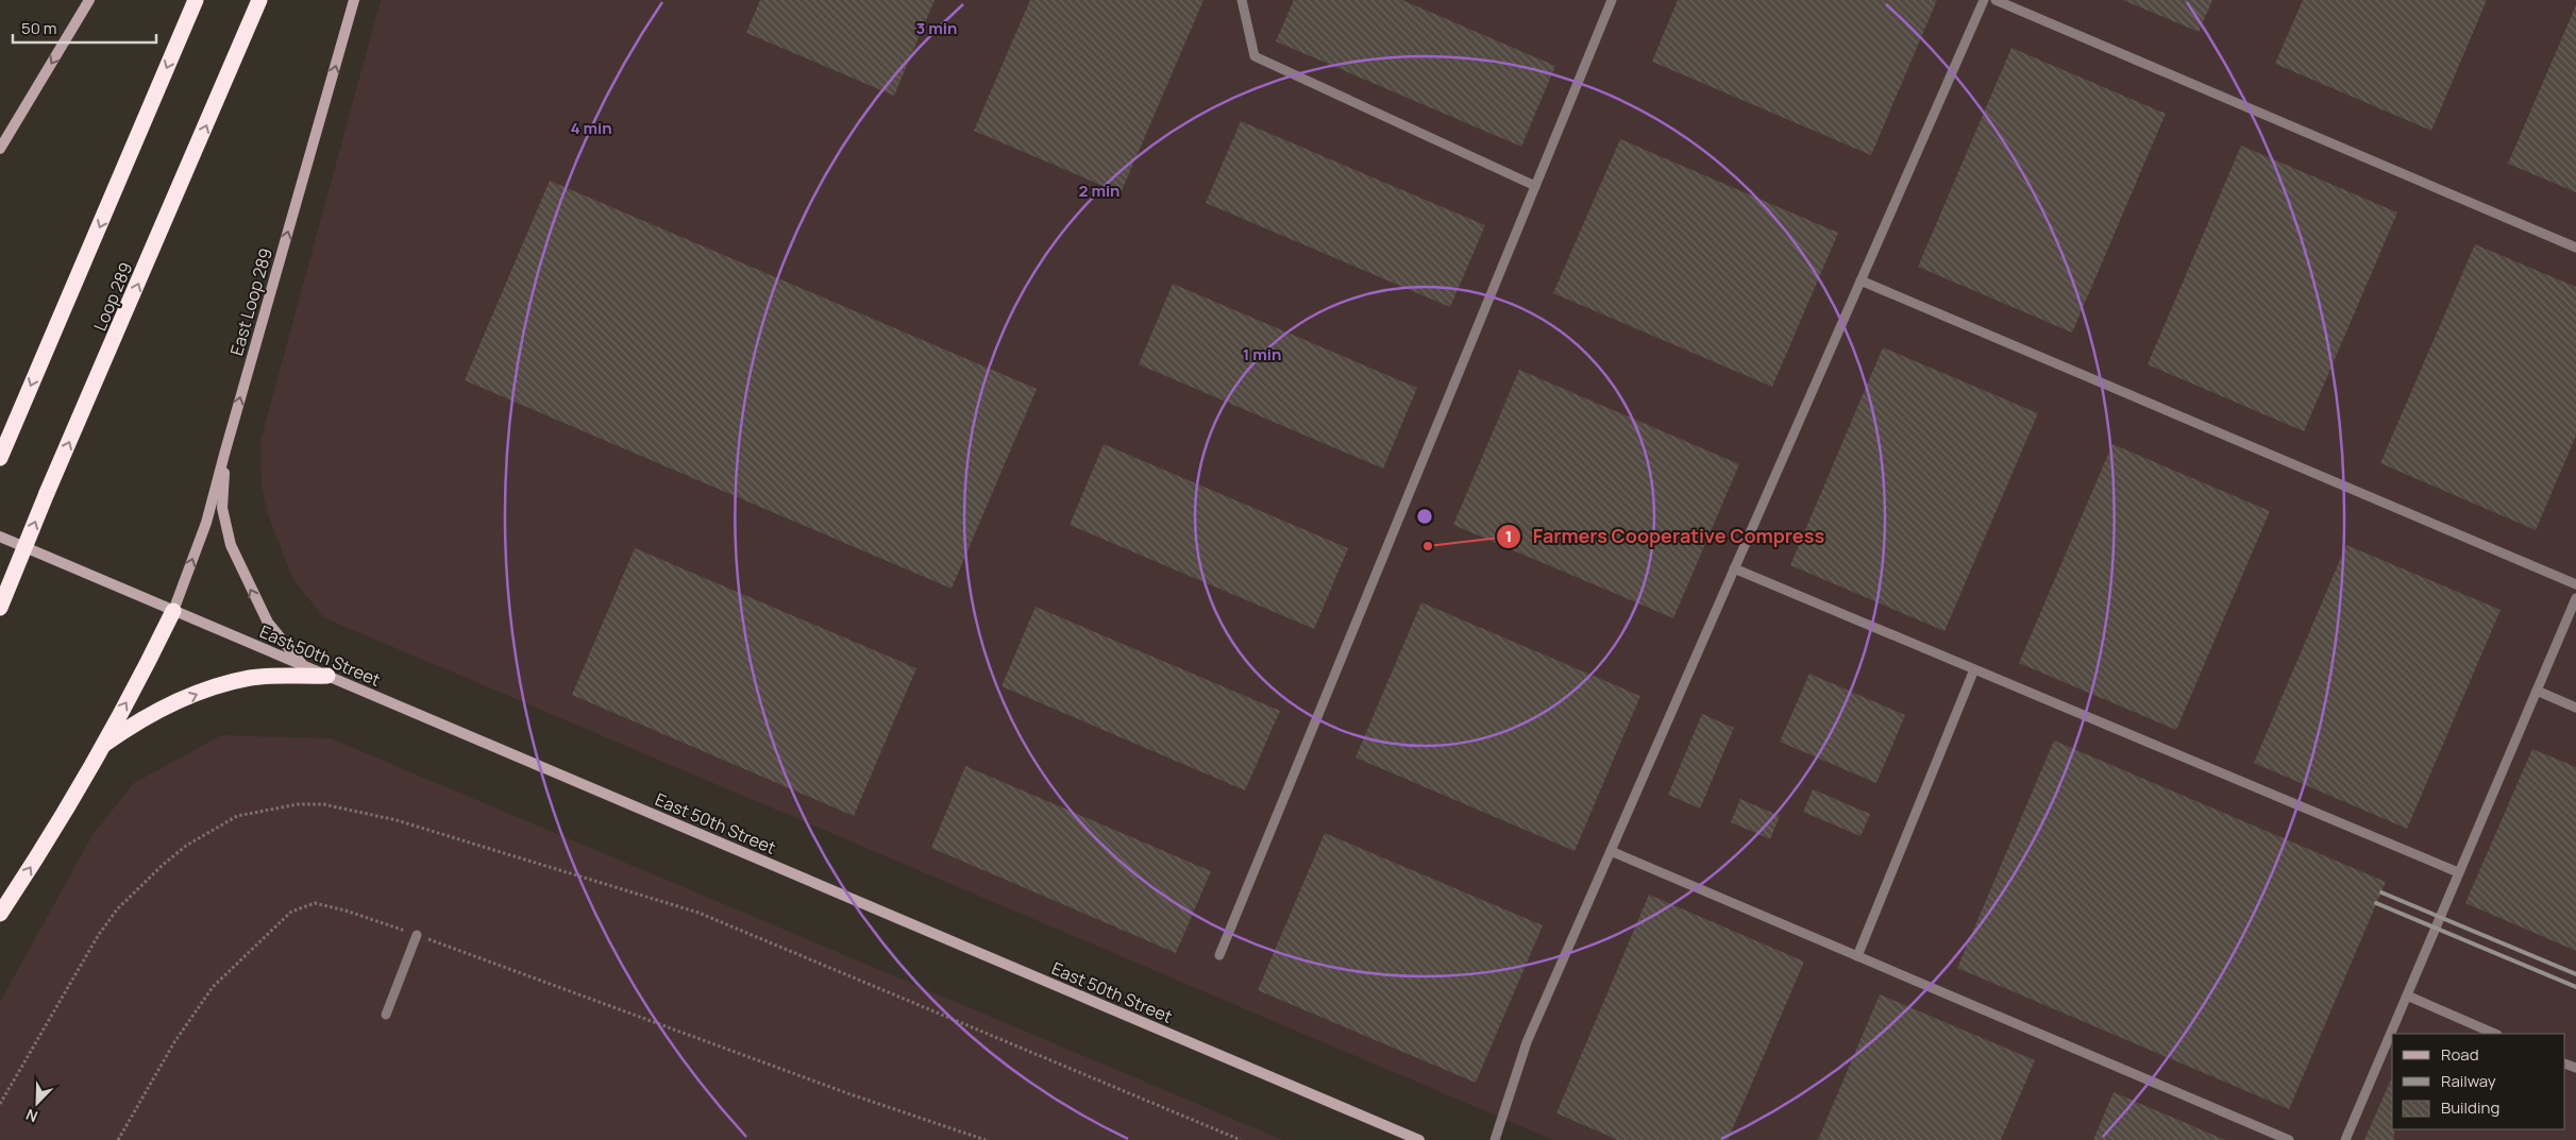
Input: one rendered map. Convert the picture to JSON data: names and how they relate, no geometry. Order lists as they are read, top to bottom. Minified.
{"streets":{"highway":["Loop 289"],"main road":["East Loop 289","East 50th Street"]},"crossings":[["East Loop 289","East 50th Street"]],"one_way":["East Loop 289"],"places":["Farmers Cooperative Compress"],"legend":["Road","Railway","Building"],"scale_bar":"50 m","north":"bottom left","rings":["3 min","4 min","2 min","1 min"]}
